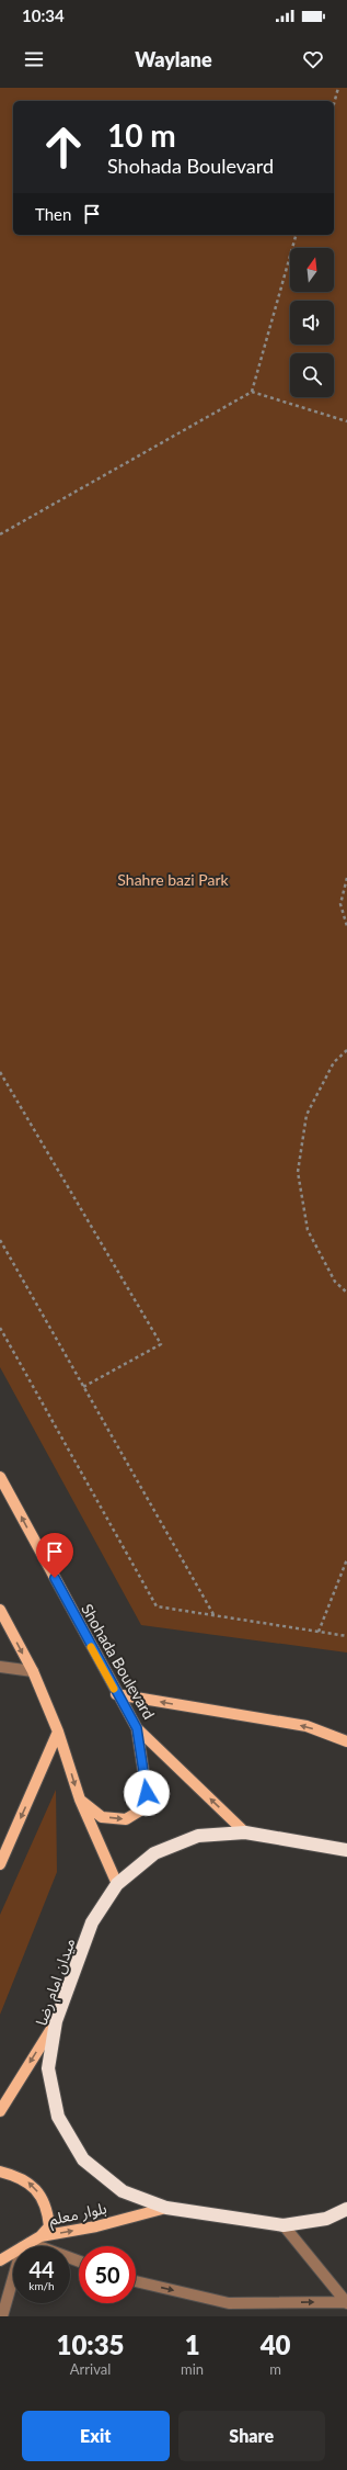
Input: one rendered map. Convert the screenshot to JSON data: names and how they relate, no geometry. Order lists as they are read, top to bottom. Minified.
{"streets":{"highway":["میدان امام رضا"],"main road":["Shohada Boulevard","بلوار معلم"]},"crossings":[["Shohada Boulevard","میدان امام رضا"],["میدان امام رضا","بلوار معلم"]],"one_way":["بلوار معلم"],"parks":["Shahre bazi Park"],"north":"top","page":{"status":"10:34","header":"Waylane","turn":["10 m","Shohada Boulevard"],"then":"Then","speed":"44 km/h","limit":"50","eta":["10:35","Arrival","1","min","40","m"],"buttons":["Exit","Share"]}}
